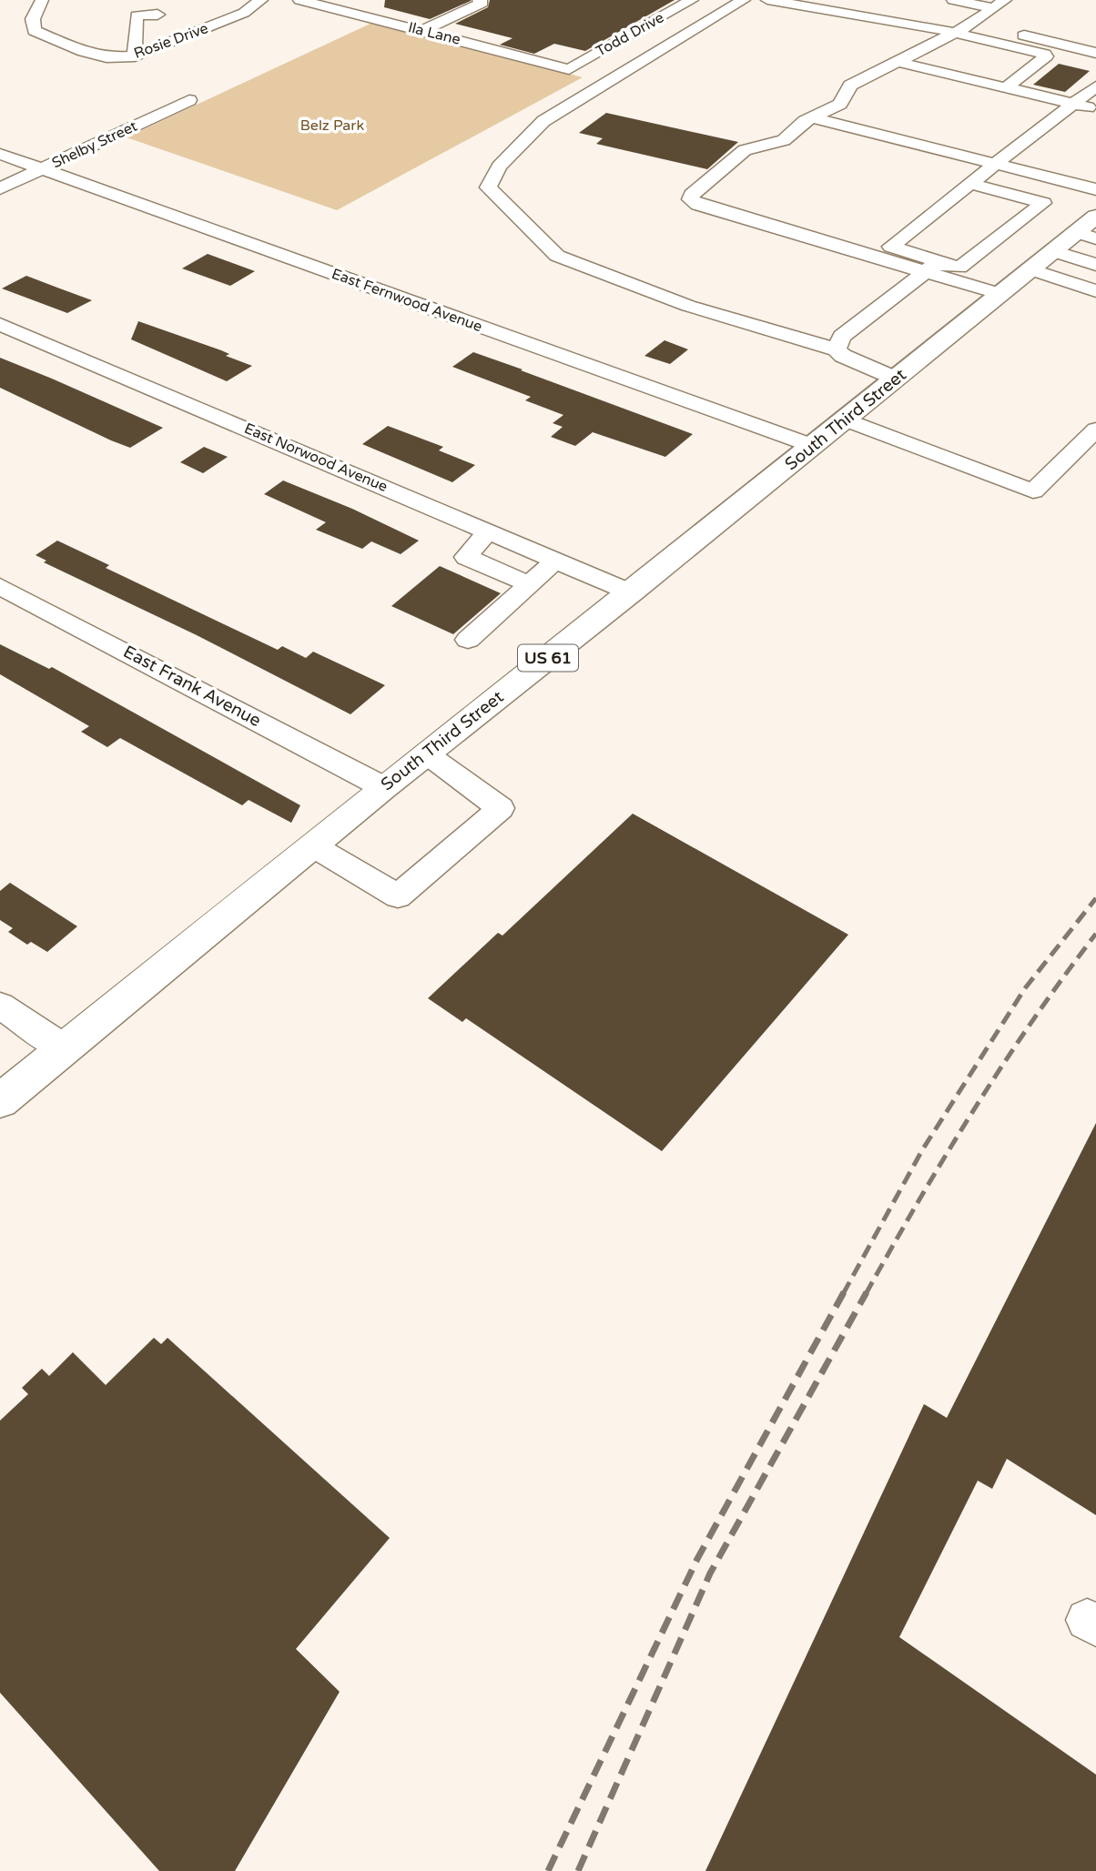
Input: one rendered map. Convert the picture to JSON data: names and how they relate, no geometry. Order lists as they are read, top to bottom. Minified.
{"streets":{"main road":["South Third Street","US 61"],"street":["Ila Lane","Todd Drive","Rosie Drive","Shelby Street","East Fernwood Avenue","East Norwood Avenue","East Frank Avenue"]},"crossings":[["Ila Lane","Todd Drive"],["Shelby Street","East Fernwood Avenue"],["East Fernwood Avenue","South Third Street"],["South Third Street","East Norwood Avenue"],["South Third Street","East Frank Avenue"]],"parks":["Belz Park"]}
